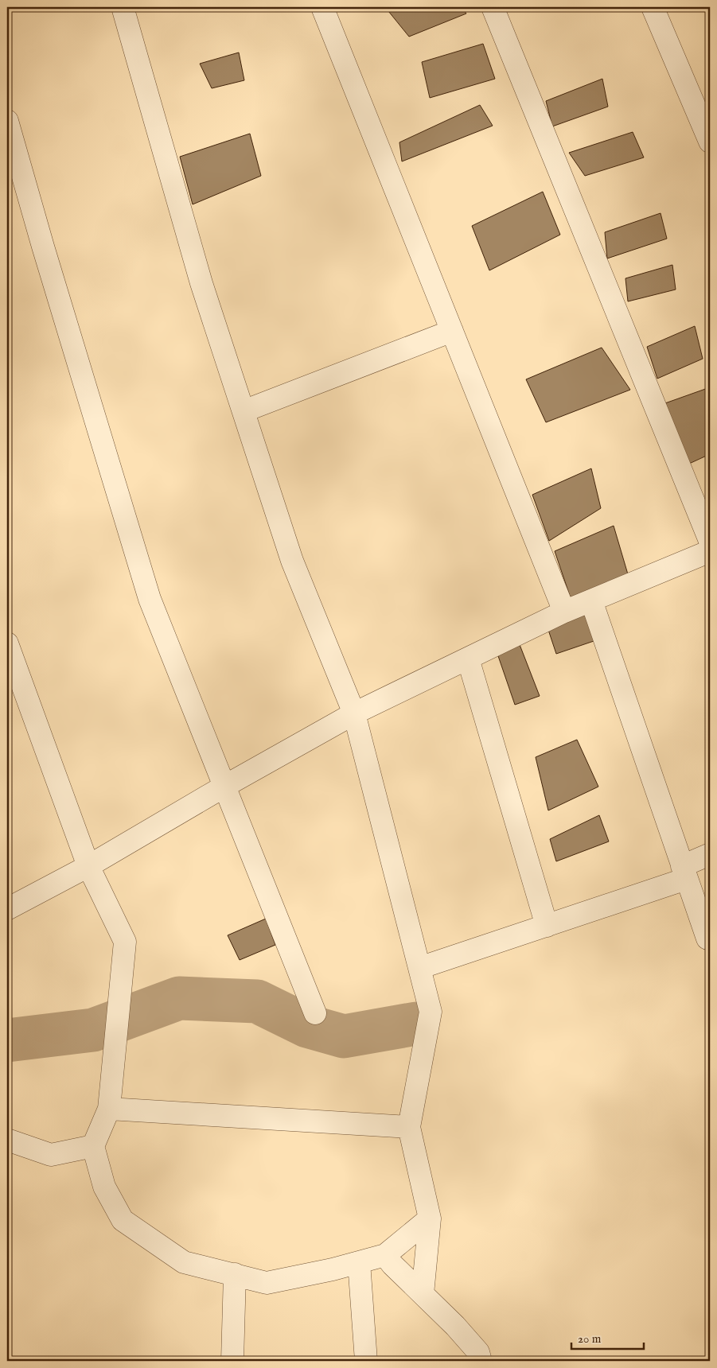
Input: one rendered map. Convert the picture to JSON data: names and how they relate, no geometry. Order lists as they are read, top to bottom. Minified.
{"scale_bar":"20 m"}
